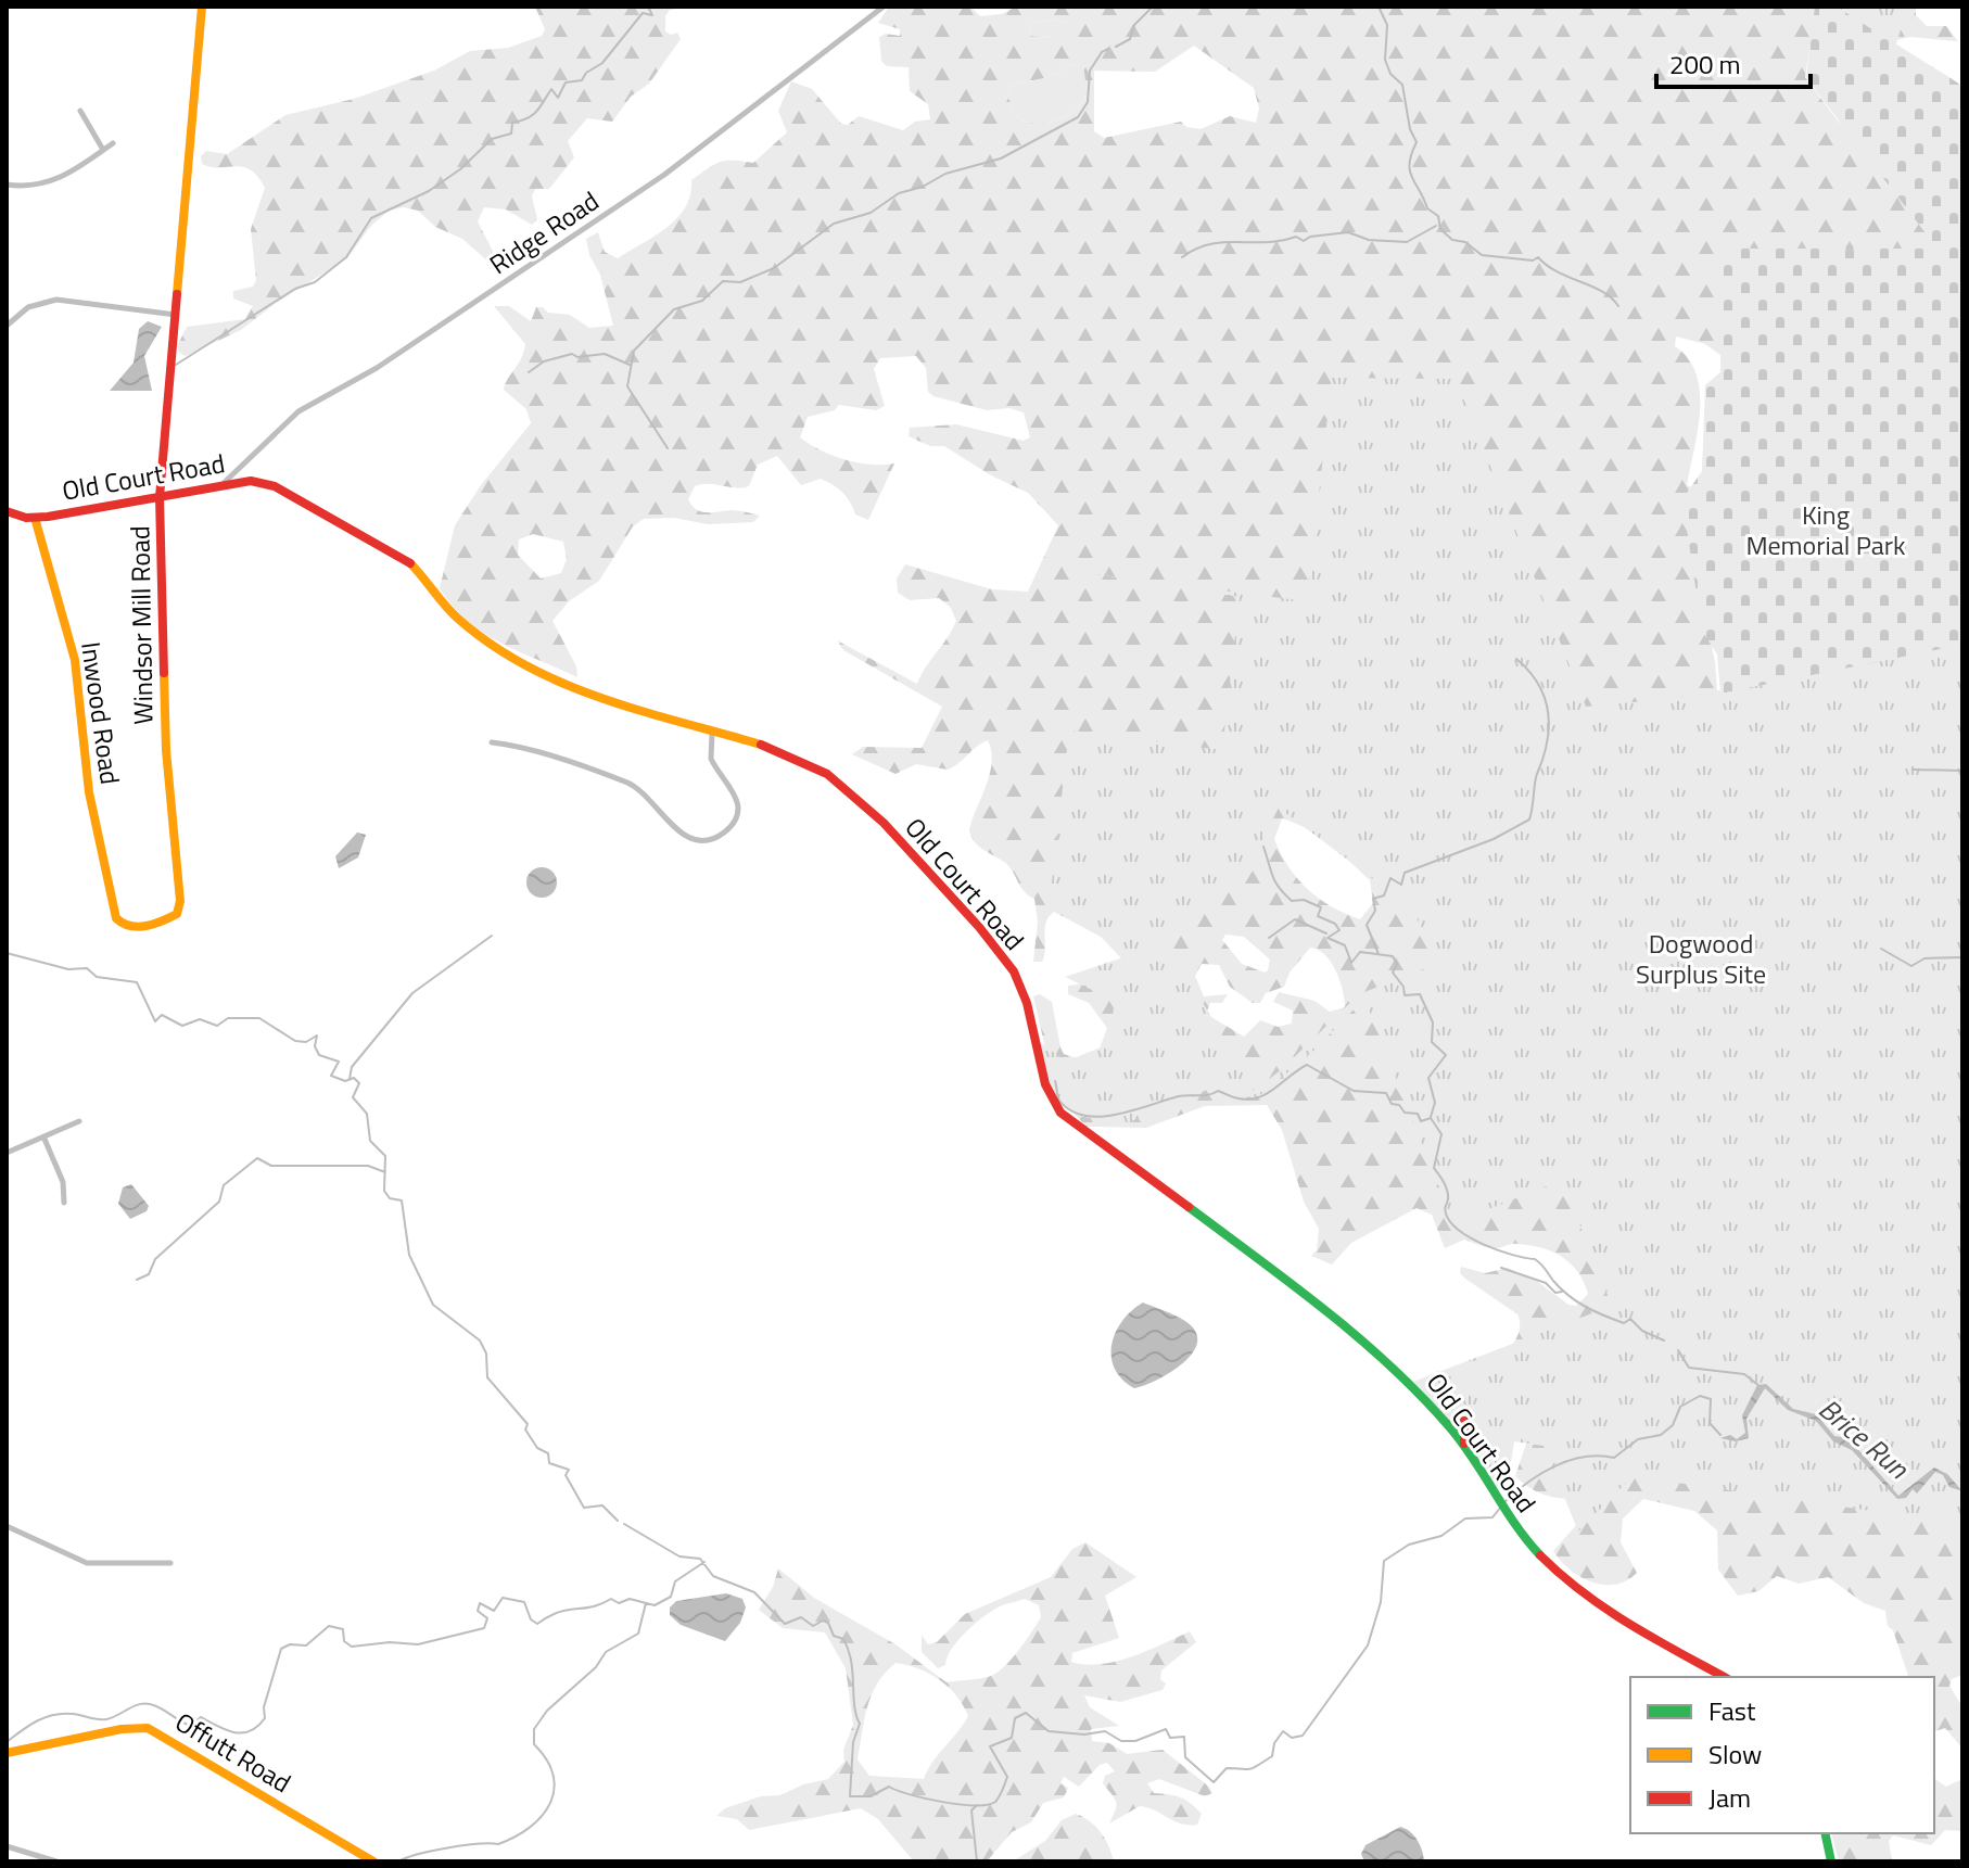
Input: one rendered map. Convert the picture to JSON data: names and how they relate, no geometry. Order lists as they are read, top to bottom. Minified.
{"streets":{"main road":["Old Court Road","Windsor Mill Road","Inwood Road","Offutt Road"],"street":["Ridge Road"]},"crossings":[["Ridge Road","Old Court Road"],["Old Court Road","Windsor Mill Road"],["Old Court Road","Inwood Road"],["Windsor Mill Road","Inwood Road"]],"water":["Brice Run"],"parks":["King Memorial Park","Dogwood Surplus Site"],"legend":["Fast","Slow","Jam"],"scale_bar":"200 m"}
